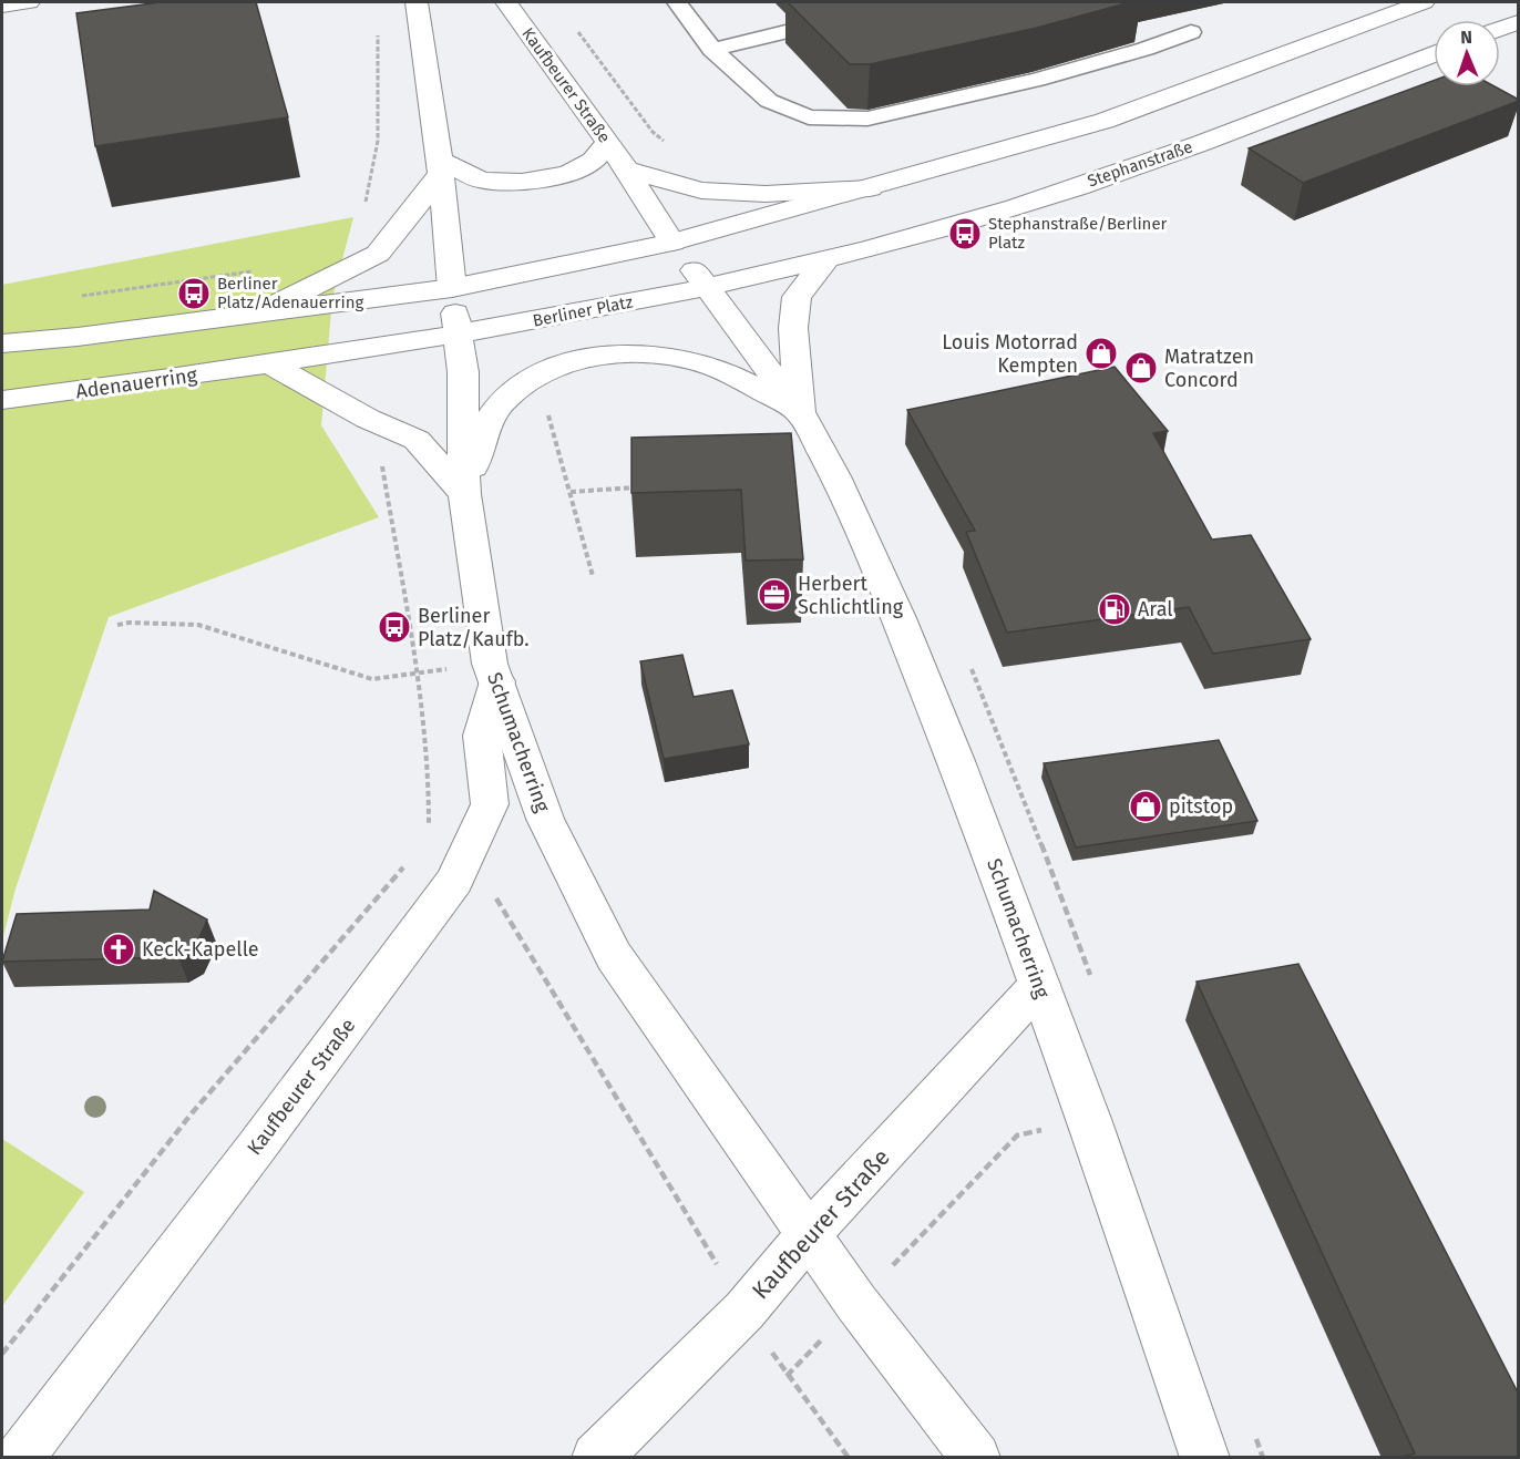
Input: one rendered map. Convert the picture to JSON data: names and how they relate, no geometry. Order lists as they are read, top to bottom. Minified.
{"streets":{"main road":["Kaufbeurer Straße","Stephanstraße","Berliner Platz","Adenauerring","Schumacherring"]},"crossings":[["Kaufbeurer Straße","Schumacherring"],["Stephanstraße","Berliner Platz"],["Berliner Platz","Adenauerring"]],"places":{"bus stop":["Stephanstraße/Berliner Platz","Berliner Platz/Adenauerring","Berliner Platz/Kaufb."],"shop":["Louis Motorrad Kempten","Matratzen Concord","pitstop"],"office":["Herbert Schlichtling"],"fuel station":["Aral"],"church":["Keck-Kapelle"]},"north":"top"}
